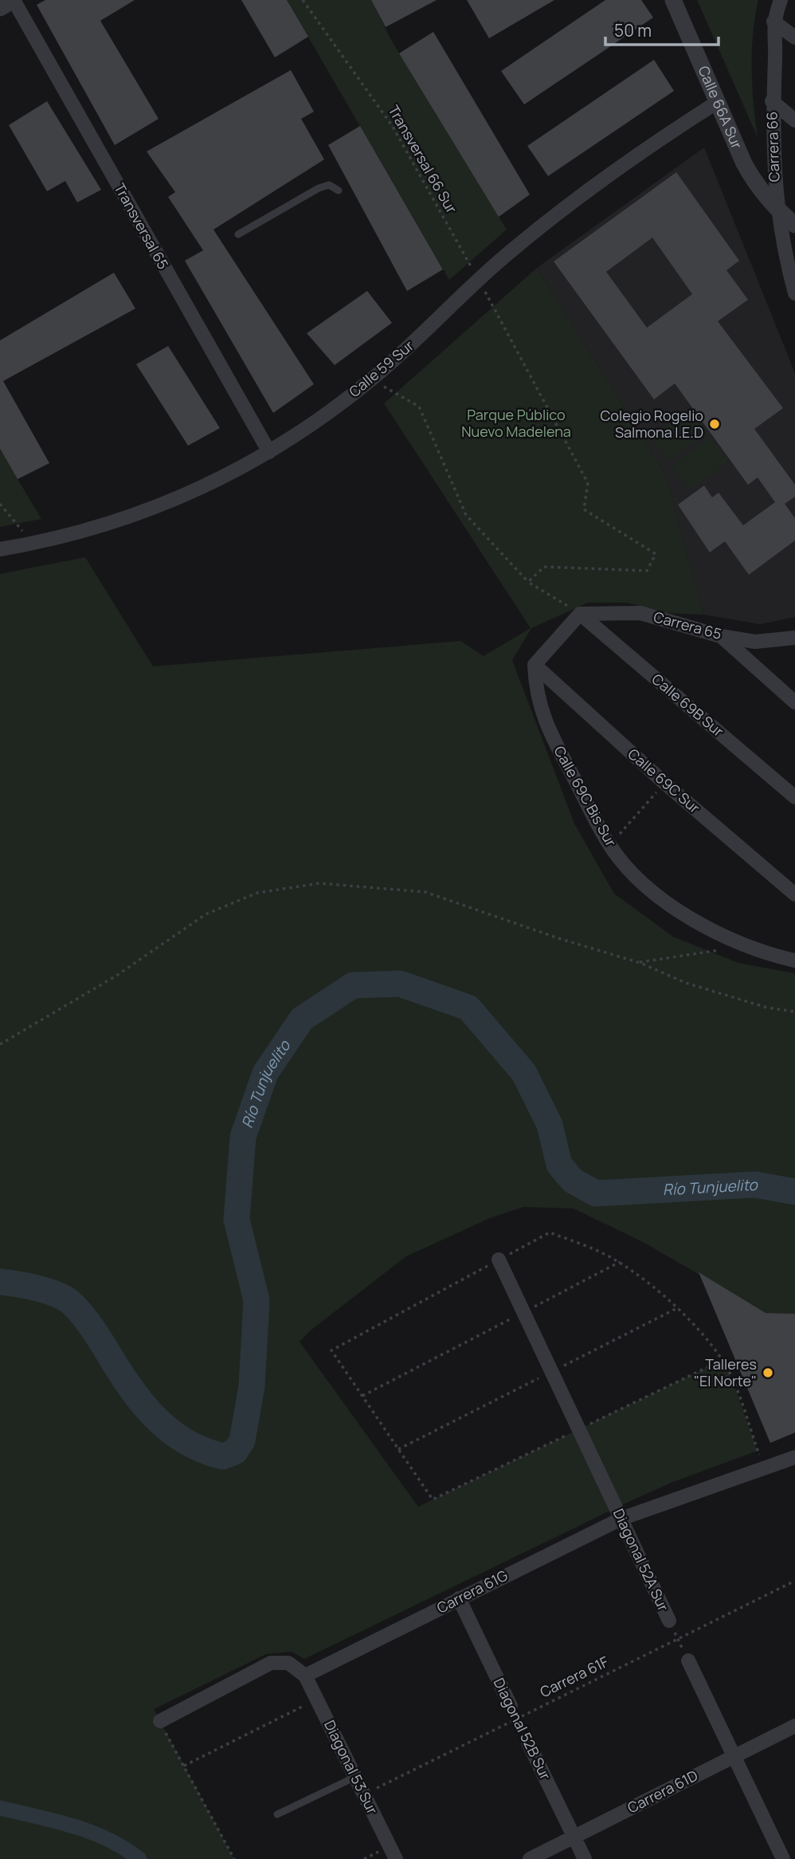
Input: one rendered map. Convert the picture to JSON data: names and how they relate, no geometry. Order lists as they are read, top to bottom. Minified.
{"streets":{"street":["Calle 66A Sur","Carrera 66","Transversal 65","Calle 59 Sur","Carrera 65","Calle 69B Sur","Calle 69C Sur","Calle 69C Bis Sur","Diagonal 52A Sur","Carrera 61G","Diagonal 52B Sur","Diagonal 53 Sur","Carrera 61D"],"path":["Transversal 66 Sur","Carrera 61F"]},"crossings":[["Calle 66A Sur","Carrera 66"],["Calle 66A Sur","Calle 59 Sur"],["Transversal 66 Sur","Calle 59 Sur"],["Transversal 65","Calle 59 Sur"],["Carrera 65","Calle 69B Sur"],["Calle 69C Sur","Calle 69C Bis Sur"],["Diagonal 52A Sur","Carrera 61G"],["Diagonal 52A Sur","Carrera 61F"],["Carrera 61G","Diagonal 52B Sur"],["Carrera 61G","Diagonal 53 Sur"],["Carrera 61F","Diagonal 52B Sur"],["Carrera 61F","Diagonal 53 Sur"],["Diagonal 52B Sur","Carrera 61D"]],"water":["Río Tunjuelito"],"parks":["Parque Público Nuevo Madelena"],"places":["Colegio Rogelio Salmona I.E.D","Talleres \"El Norte\""],"scale_bar":"50 m"}
